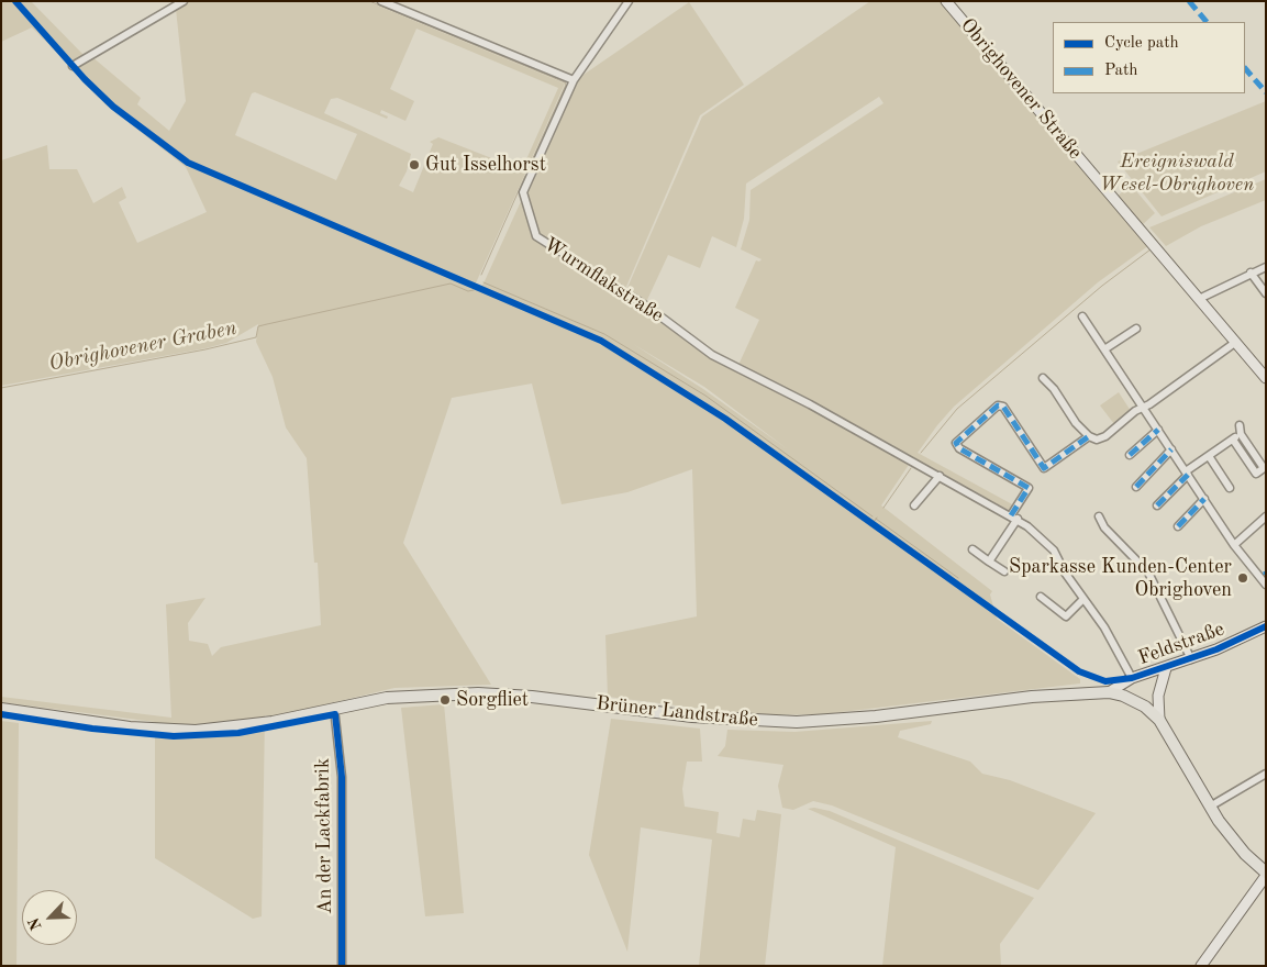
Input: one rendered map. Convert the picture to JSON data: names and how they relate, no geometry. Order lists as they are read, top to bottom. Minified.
{"streets":{"main road":["Brüner Landstraße"],"street":["Obrighovener Straße","Wurmflakstraße","Feldstraße","An der Lackfabrik"]},"crossings":[["Wurmflakstraße","Feldstraße"],["Feldstraße","Brüner Landstraße"],["Brüner Landstraße","An der Lackfabrik"]],"water":["Obrighovener Graben"],"parks":["Ereigniswald Wesel-Obrighoven"],"places":["Gut Isselhorst","Sparkasse Kunden-Center Obrighoven","Sorgfliet"],"legend":["Cycle path","Path"],"north":"bottom left"}
